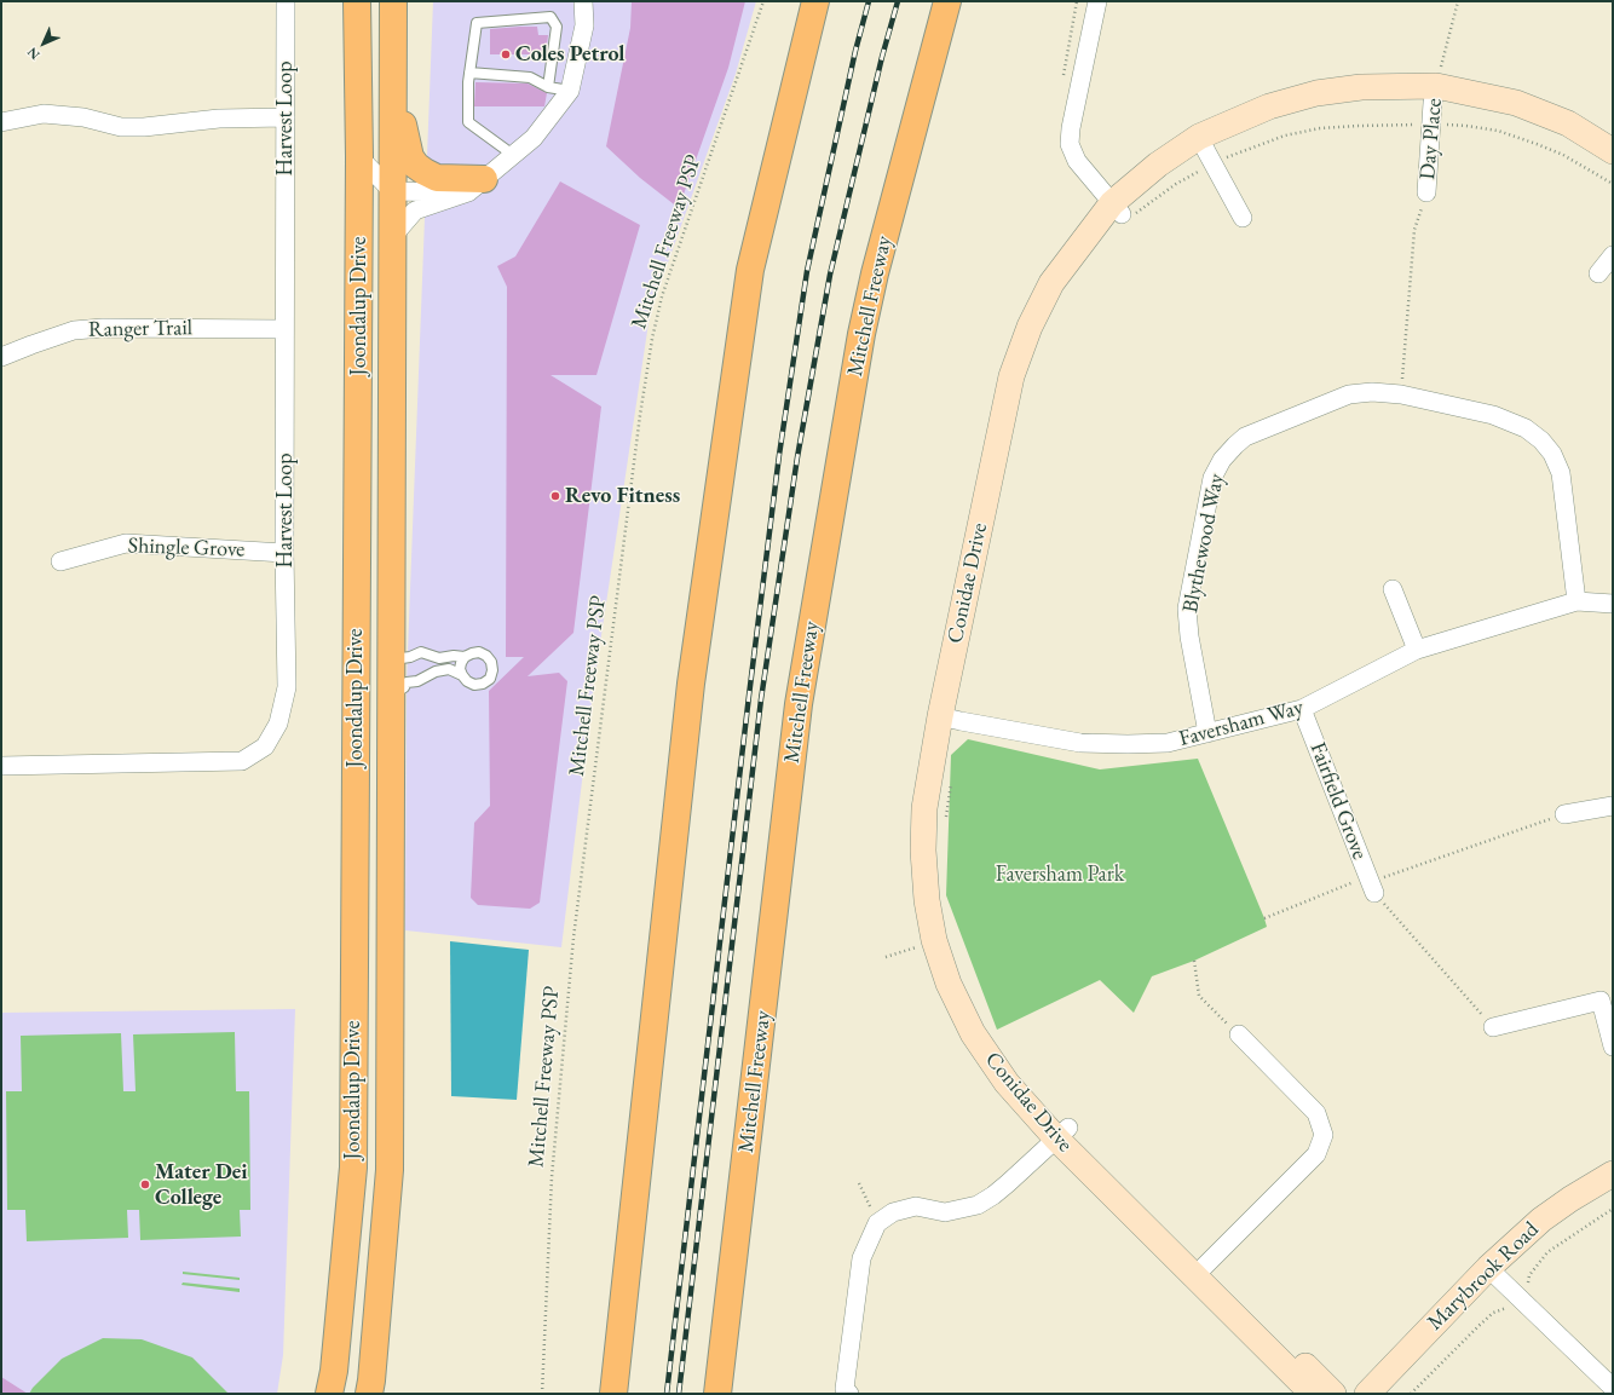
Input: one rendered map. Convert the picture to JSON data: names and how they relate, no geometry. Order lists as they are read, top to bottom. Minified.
{"streets":{"main road":["Joondalup Drive","Mitchell Freeway"],"street":["Harvest Loop","Day Place","Ranger Trail","Blythewood Way","Shingle Grove","Conidae Drive","Faversham Way","Fairfield Grove","Marybrook Road"],"path":["Mitchell Freeway PSP"]},"crossings":[["Harvest Loop","Ranger Trail"],["Harvest Loop","Shingle Grove"],["Day Place","Conidae Drive"],["Blythewood Way","Faversham Way"],["Conidae Drive","Faversham Way"],["Faversham Way","Fairfield Grove"]],"parks":["Faversham Park"],"places":["Coles Petrol","Revo Fitness","Mater Dei College"],"north":"bottom left"}
